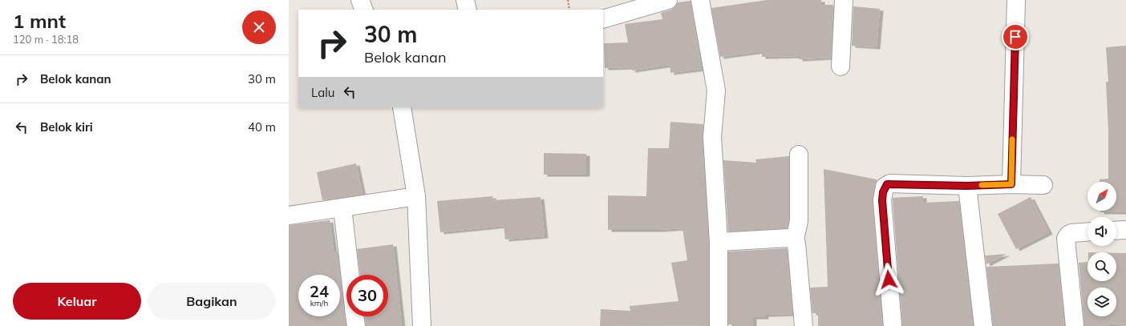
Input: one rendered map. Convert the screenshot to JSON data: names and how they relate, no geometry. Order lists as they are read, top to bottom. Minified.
{"north":"top right","page":{"heading":["1 mnt","120 m · 18:18"],"turn":["30 m","Belok kanan"],"list":[{"name":"Belok kanan","value":"30 m"},{"name":"Belok kiri","value":"40 m"}],"then":"Lalu","speed":"24 km/h","limit":"30","buttons":["Keluar","Bagikan"]}}
